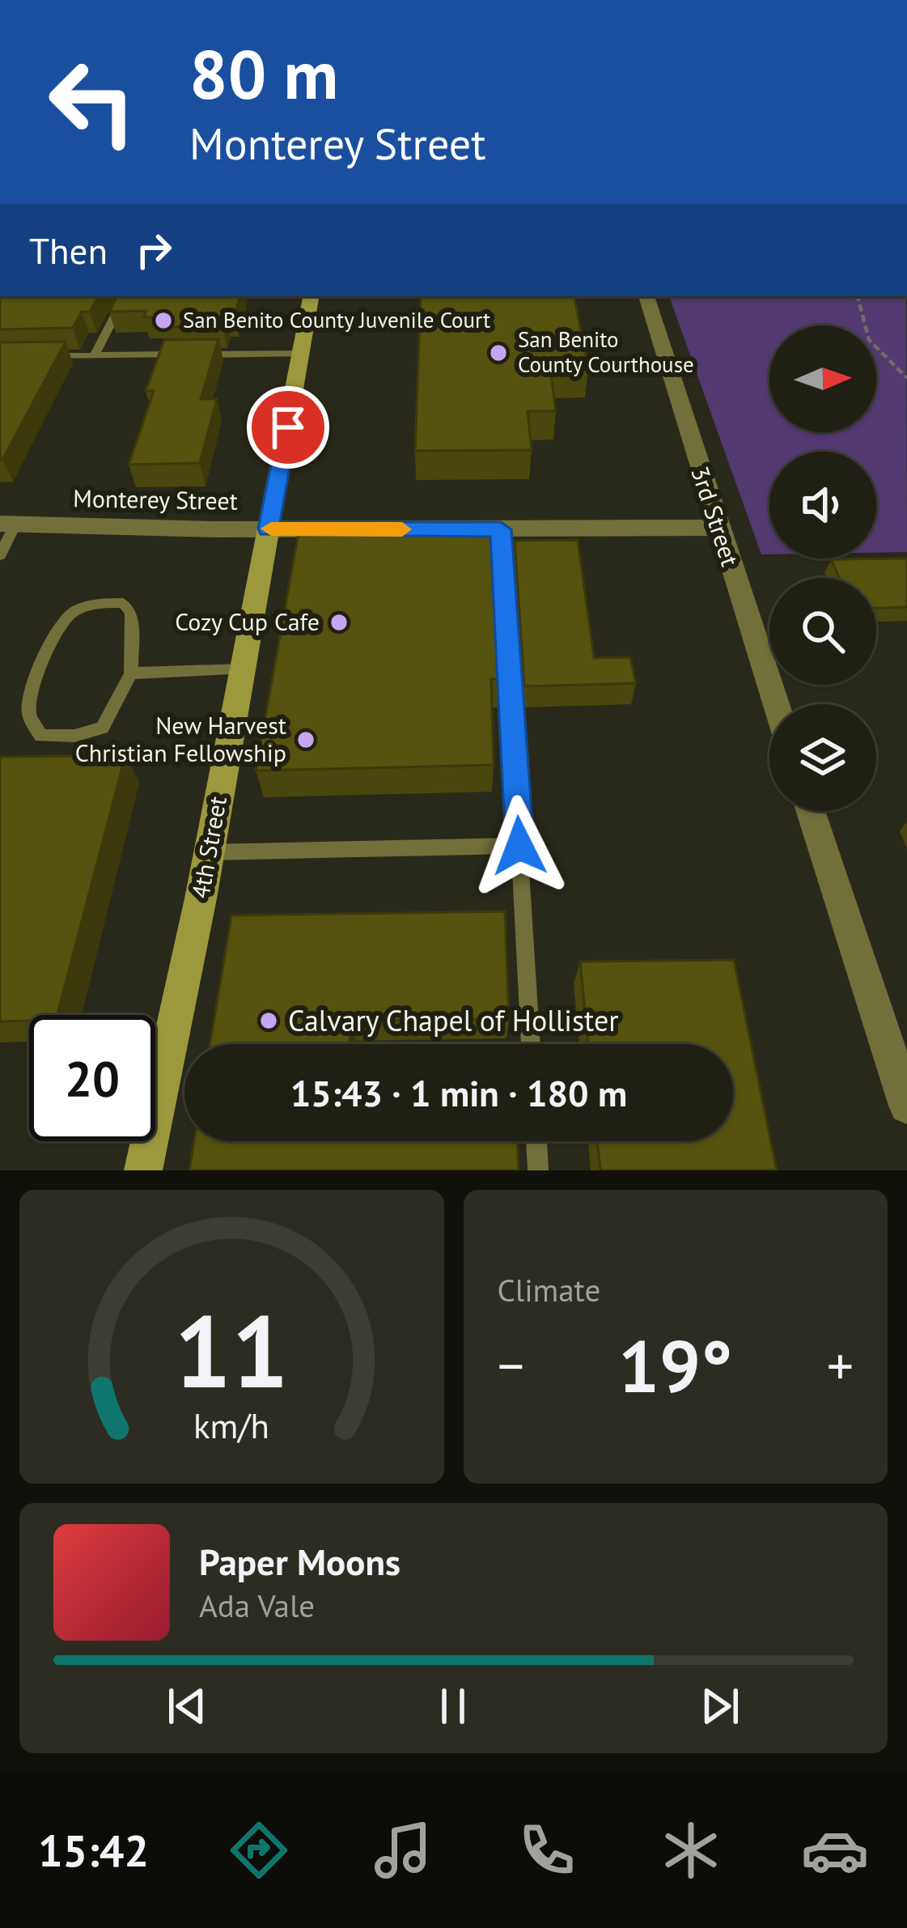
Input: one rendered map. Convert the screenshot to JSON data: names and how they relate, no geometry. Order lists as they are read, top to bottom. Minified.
{"streets":{"main road":["4th Street"],"street":["Monterey Street","3rd Street"]},"crossings":[["Monterey Street","3rd Street"],["Monterey Street","4th Street"]],"places":["San Benito County Juvenile Court","San Benito County Courthouse","Cozy Cup Cafe","New Harvest Christian Fellowship","Calvary Chapel of Hollister"],"north":"right","page":{"turn":["80 m","Monterey Street"],"then":"Then","limit":"20","trip":"15:43 · 1 min · 180 m","tile":"Climate","heat":["−","19°","+"],"song":["Paper Moons","Ada Vale"],"tabs":"15:42","gauge":["11","km/h"]}}
